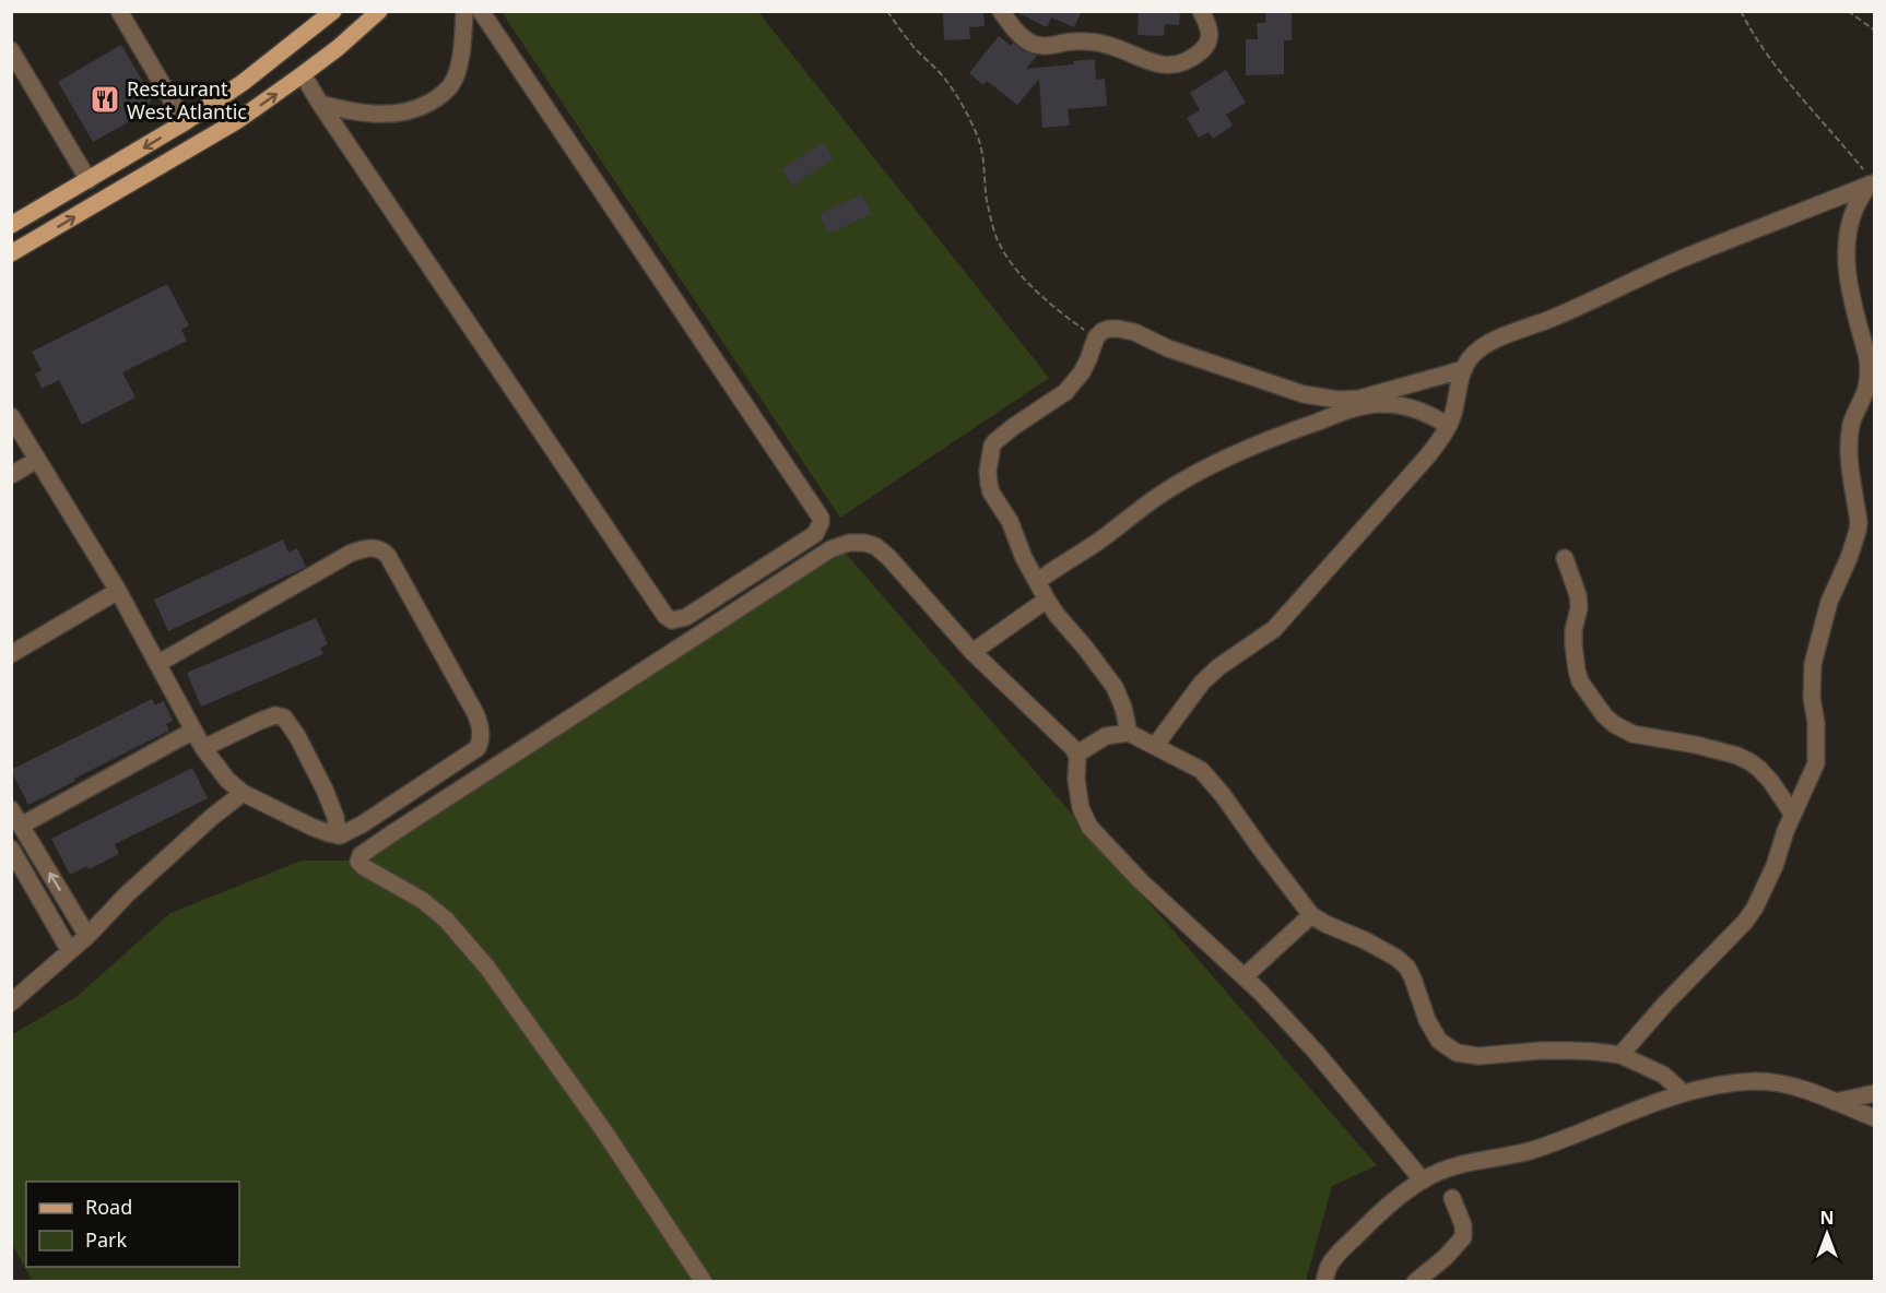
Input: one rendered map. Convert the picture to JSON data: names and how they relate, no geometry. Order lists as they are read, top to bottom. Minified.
{"places":{"restaurant":["Restaurant West Atlantic"]},"legend":["Road","Park"],"north":"top"}
